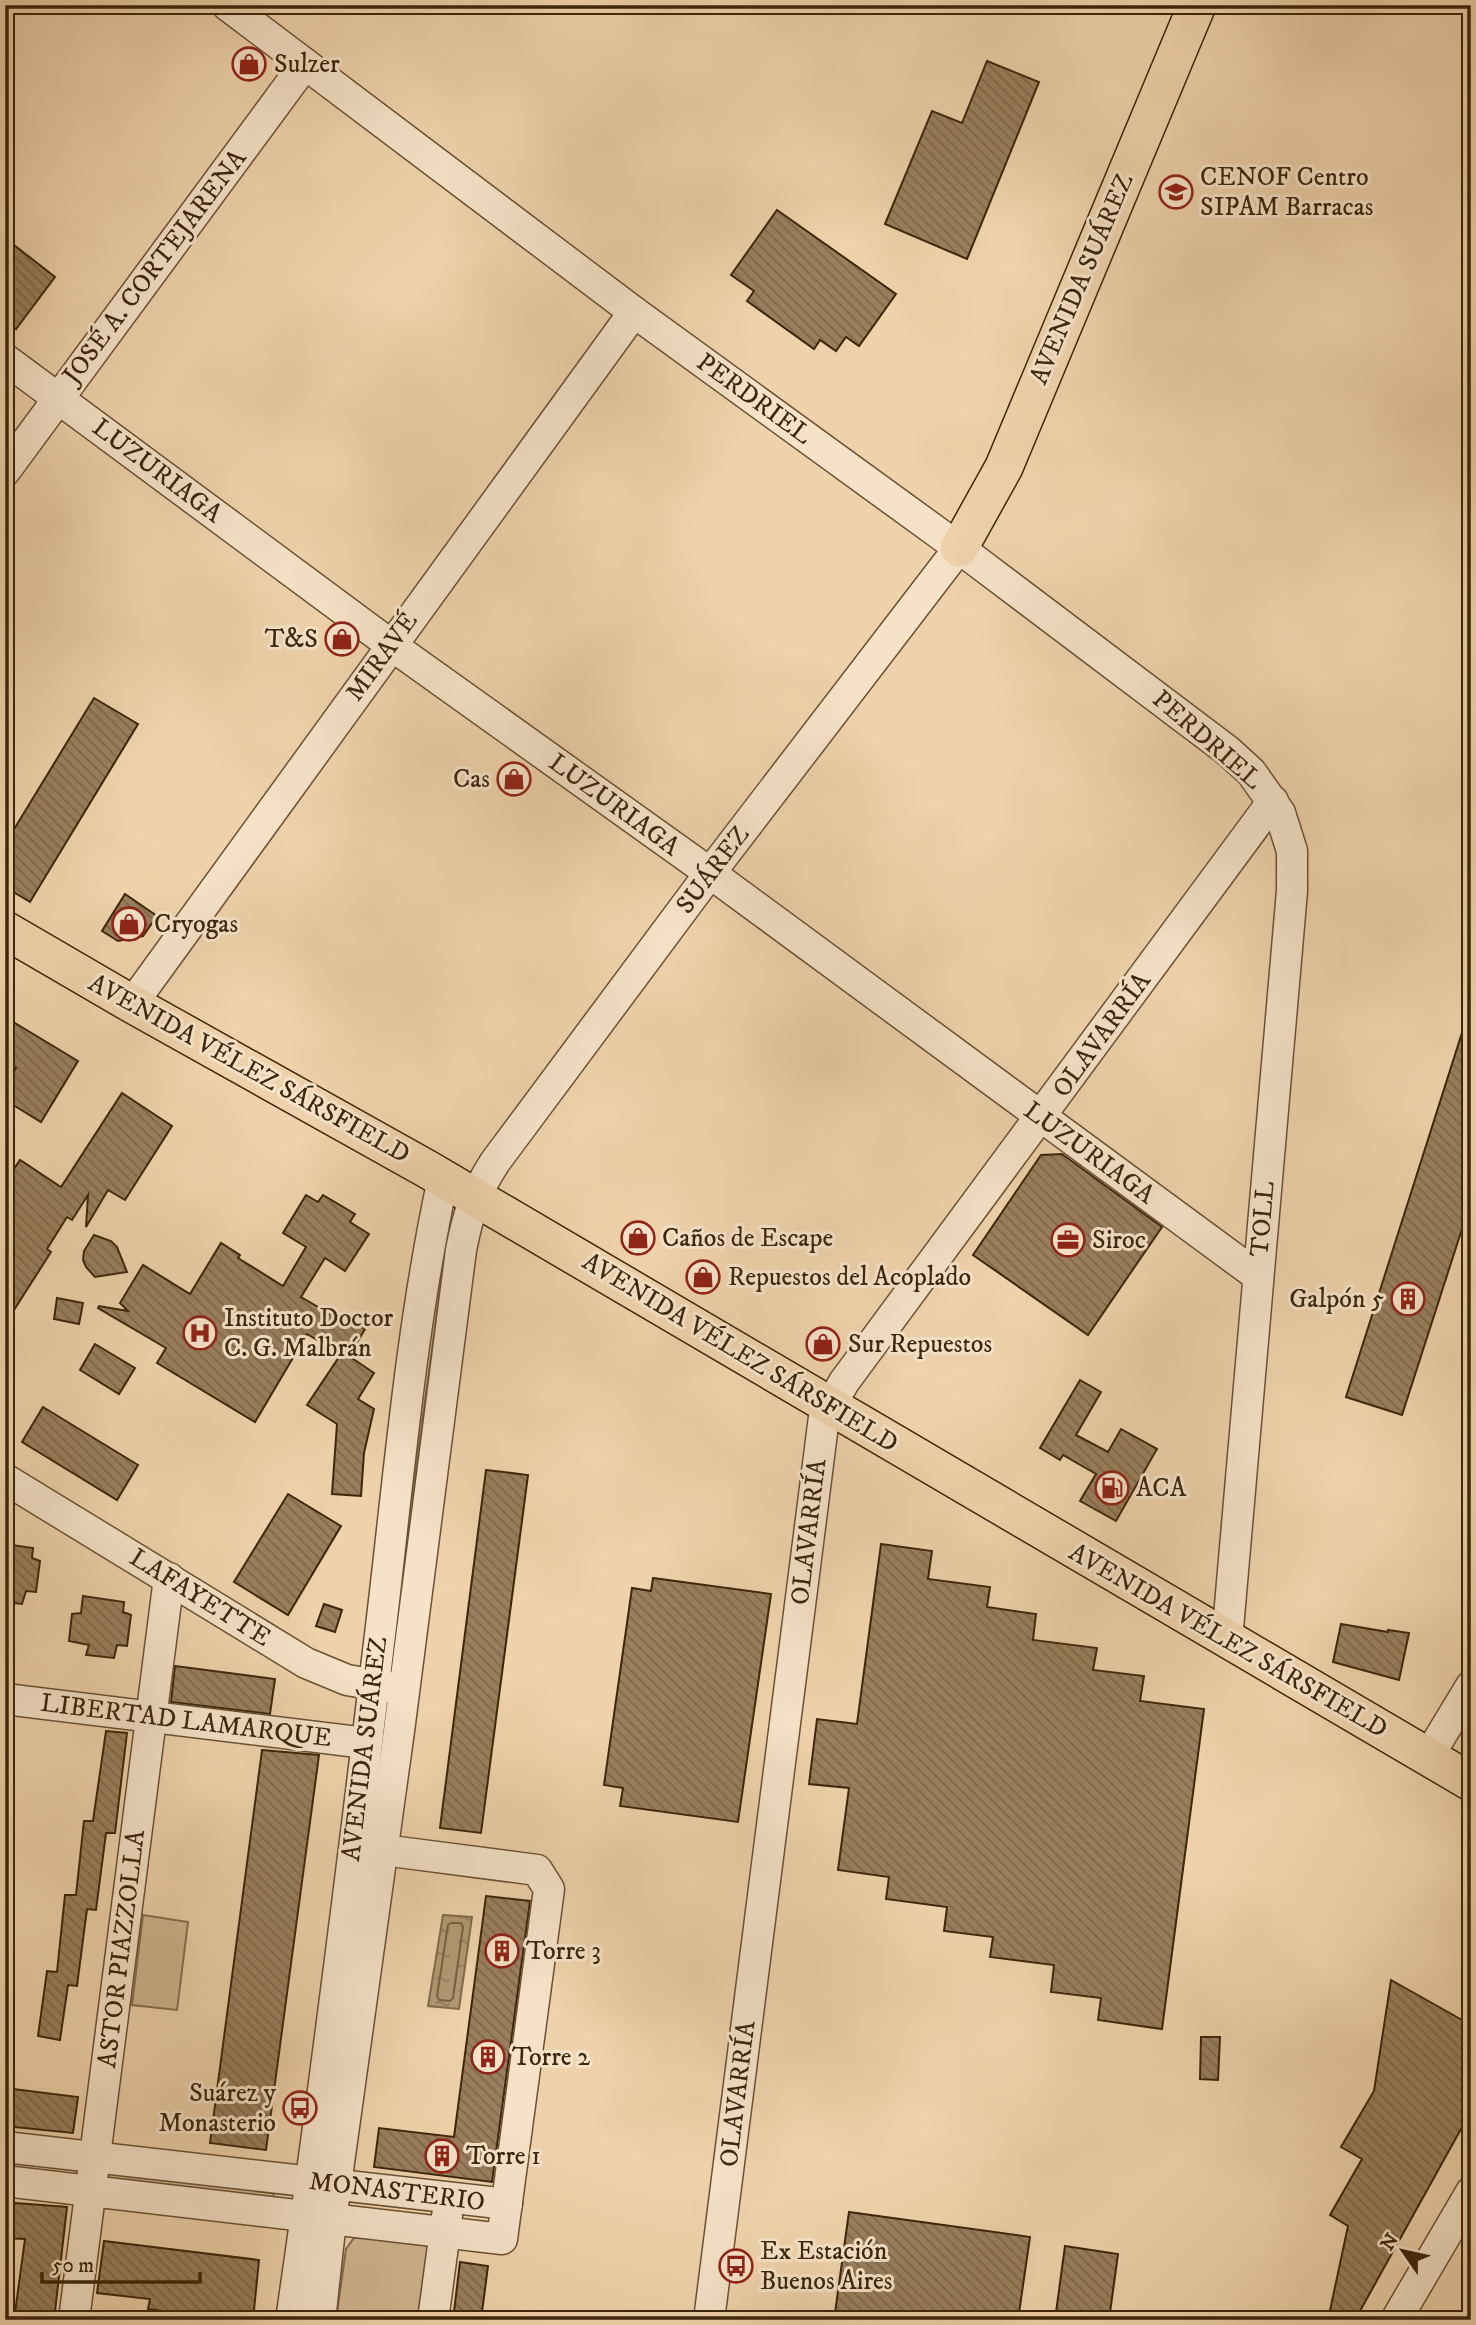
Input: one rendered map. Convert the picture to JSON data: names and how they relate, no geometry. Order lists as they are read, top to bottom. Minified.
{"streets":{"main road":["AVENIDA SUÁREZ","AVENIDA VÉLEZ SÁRSFIELD"],"street":["JOSÉ A. CORTEJARENA","PERDRIEL","LUZURIAGA","MIRAVÉ","SUÁREZ","OLAVARRÍA","TOLL","LAFAYETTE","LIBERTAD LAMARQUE","ASTOR PIAZZOLLA","MONASTERIO"]},"crossings":[["JOSÉ A. CORTEJARENA","PERDRIEL"],["JOSÉ A. CORTEJARENA","LUZURIAGA"],["AVENIDA SUÁREZ","PERDRIEL"],["AVENIDA SUÁREZ","SUÁREZ"],["AVENIDA SUÁREZ","AVENIDA VÉLEZ SÁRSFIELD"],["AVENIDA SUÁREZ","LAFAYETTE"],["AVENIDA SUÁREZ","LIBERTAD LAMARQUE"],["AVENIDA SUÁREZ","MONASTERIO"],["PERDRIEL","MIRAVÉ"],["PERDRIEL","SUÁREZ"],["PERDRIEL","OLAVARRÍA"],["PERDRIEL","TOLL"],["LUZURIAGA","MIRAVÉ"],["LUZURIAGA","SUÁREZ"],["LUZURIAGA","OLAVARRÍA"],["LUZURIAGA","TOLL"],["MIRAVÉ","AVENIDA VÉLEZ SÁRSFIELD"],["SUÁREZ","AVENIDA VÉLEZ SÁRSFIELD"],["OLAVARRÍA","AVENIDA VÉLEZ SÁRSFIELD"],["OLAVARRÍA","TOLL"],["AVENIDA VÉLEZ SÁRSFIELD","TOLL"],["LAFAYETTE","ASTOR PIAZZOLLA"],["LIBERTAD LAMARQUE","ASTOR PIAZZOLLA"],["ASTOR PIAZZOLLA","MONASTERIO"]],"places":{"shop":["Sulzer","T&S","Cas","Cryogas","Caños de Escape","Repuestos del Acoplado","Sur Repuestos"],"school or university":["CENOF Centro SIPAM Barracas"],"office":["Siroc"],"building":["Galpón 5","Torre 3","Torre 2","Torre 1"],"hospital":["Instituto Doctor C. G. Malbrán"],"fuel station":["ACA"],"bus stop":["Suárez y Monasterio","Ex Estación Buenos Aires"]},"scale_bar":"50 m","north":"top left"}
